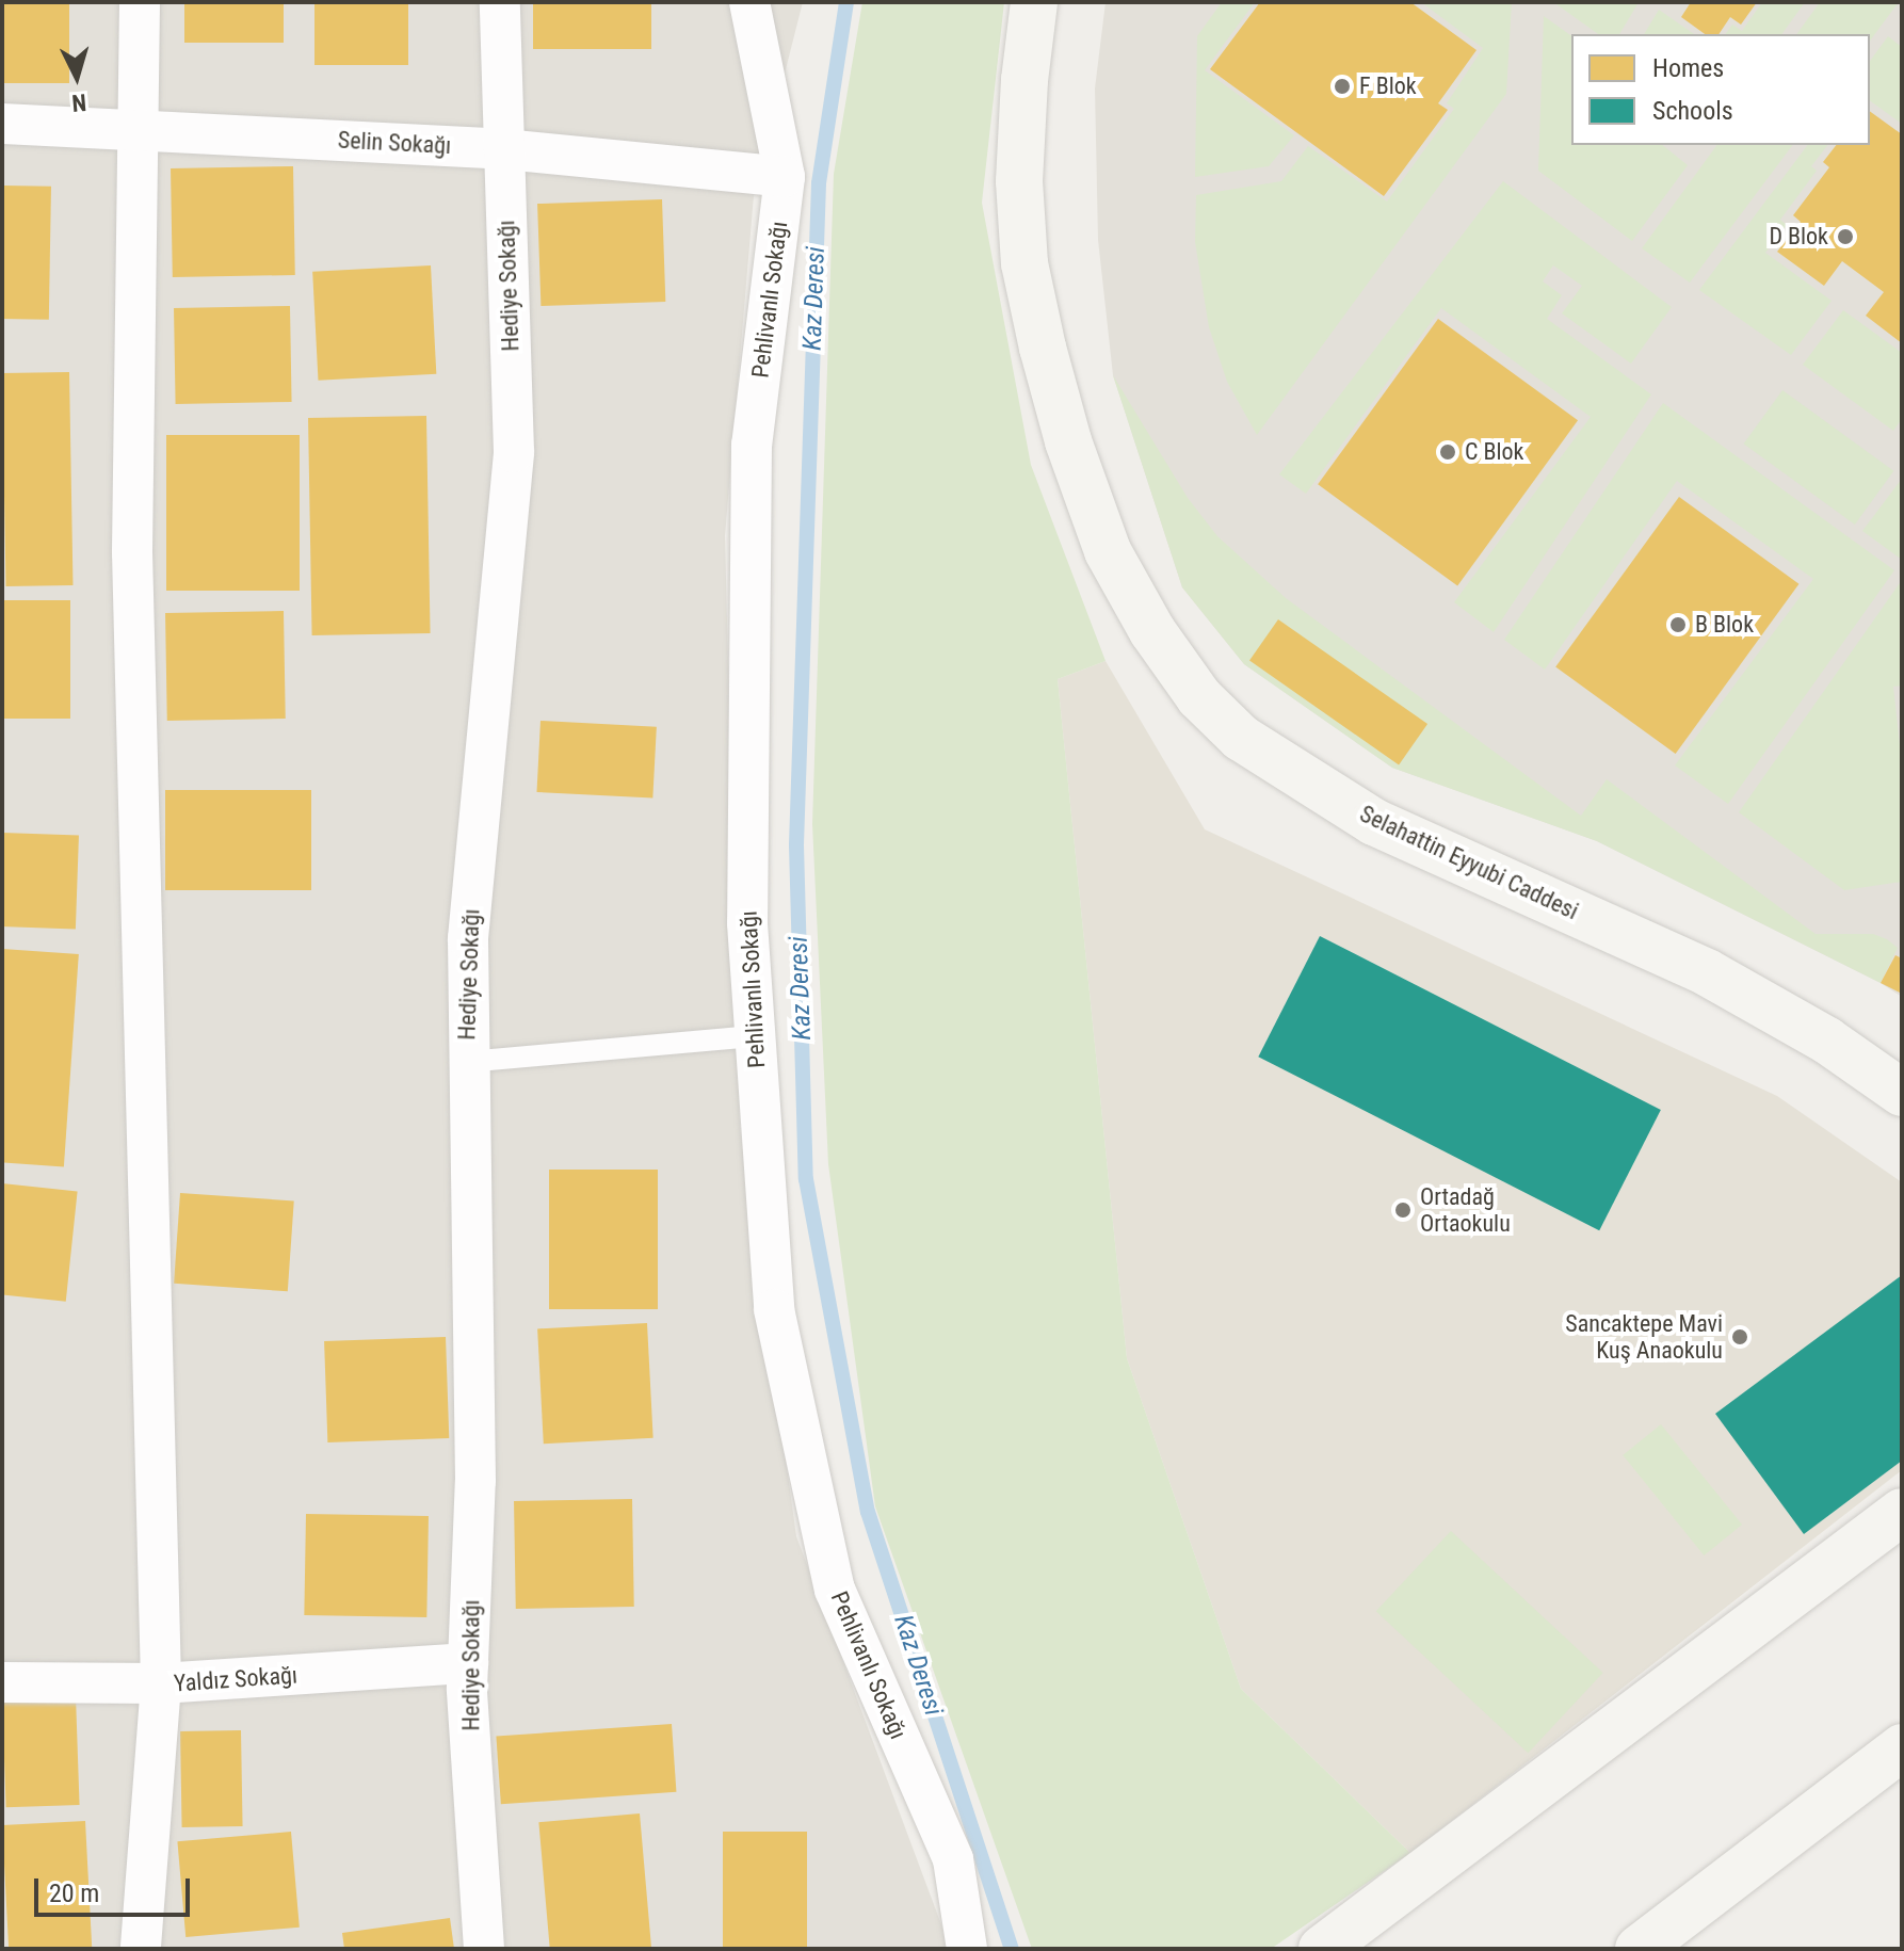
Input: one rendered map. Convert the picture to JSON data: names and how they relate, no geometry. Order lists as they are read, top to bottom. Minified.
{"streets":{"main road":["Selahattin Eyyubi Caddesi"],"street":["Selin Sokağı","Hediye Sokağı","Pehlivanlı Sokağı","Yaldız Sokağı"]},"crossings":[["Selin Sokağı","Hediye Sokağı"],["Selin Sokağı","Pehlivanlı Sokağı"],["Hediye Sokağı","Yaldız Sokağı"]],"water":["Kaz Deresi"],"places":["F Blok","D Blok","C Blok","B Blok","Ortadağ Ortaokulu","Sancaktepe Mavi Kuş Anaokulu"],"legend":["Homes","Schools"],"scale_bar":"20 m","north":"bottom"}
